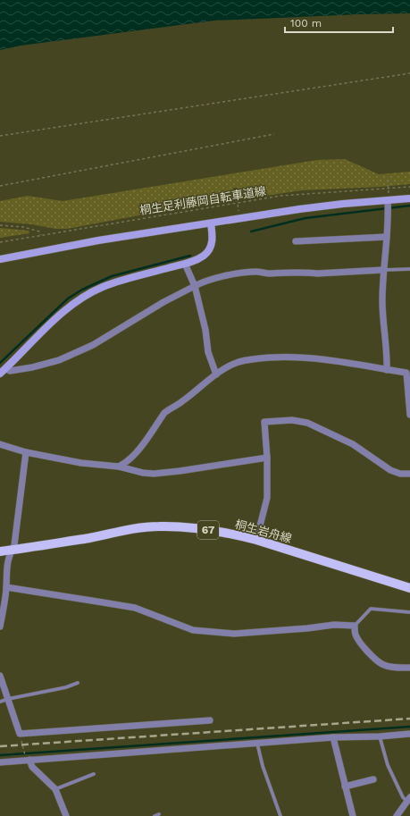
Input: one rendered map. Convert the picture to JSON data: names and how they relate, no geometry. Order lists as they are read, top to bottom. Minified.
{"streets":{"main road":["67","桐生岩舟線"],"path":["桐生足利藤岡自転車道線"]},"scale_bar":"100 m"}
